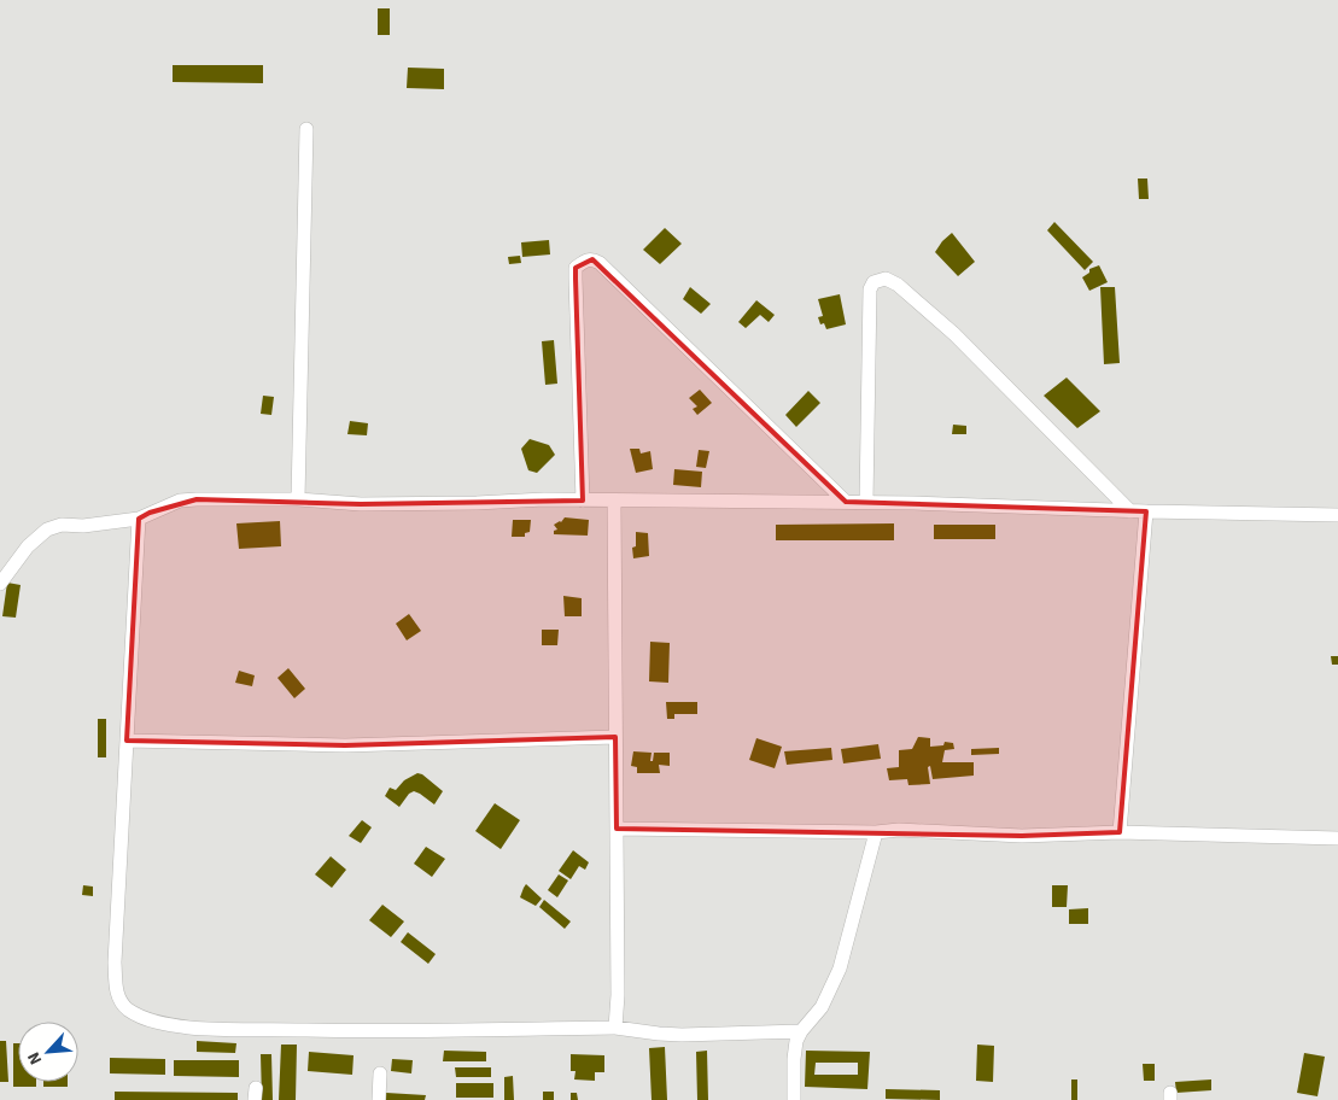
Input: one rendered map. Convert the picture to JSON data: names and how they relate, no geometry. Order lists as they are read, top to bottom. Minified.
{"north":"bottom left"}
